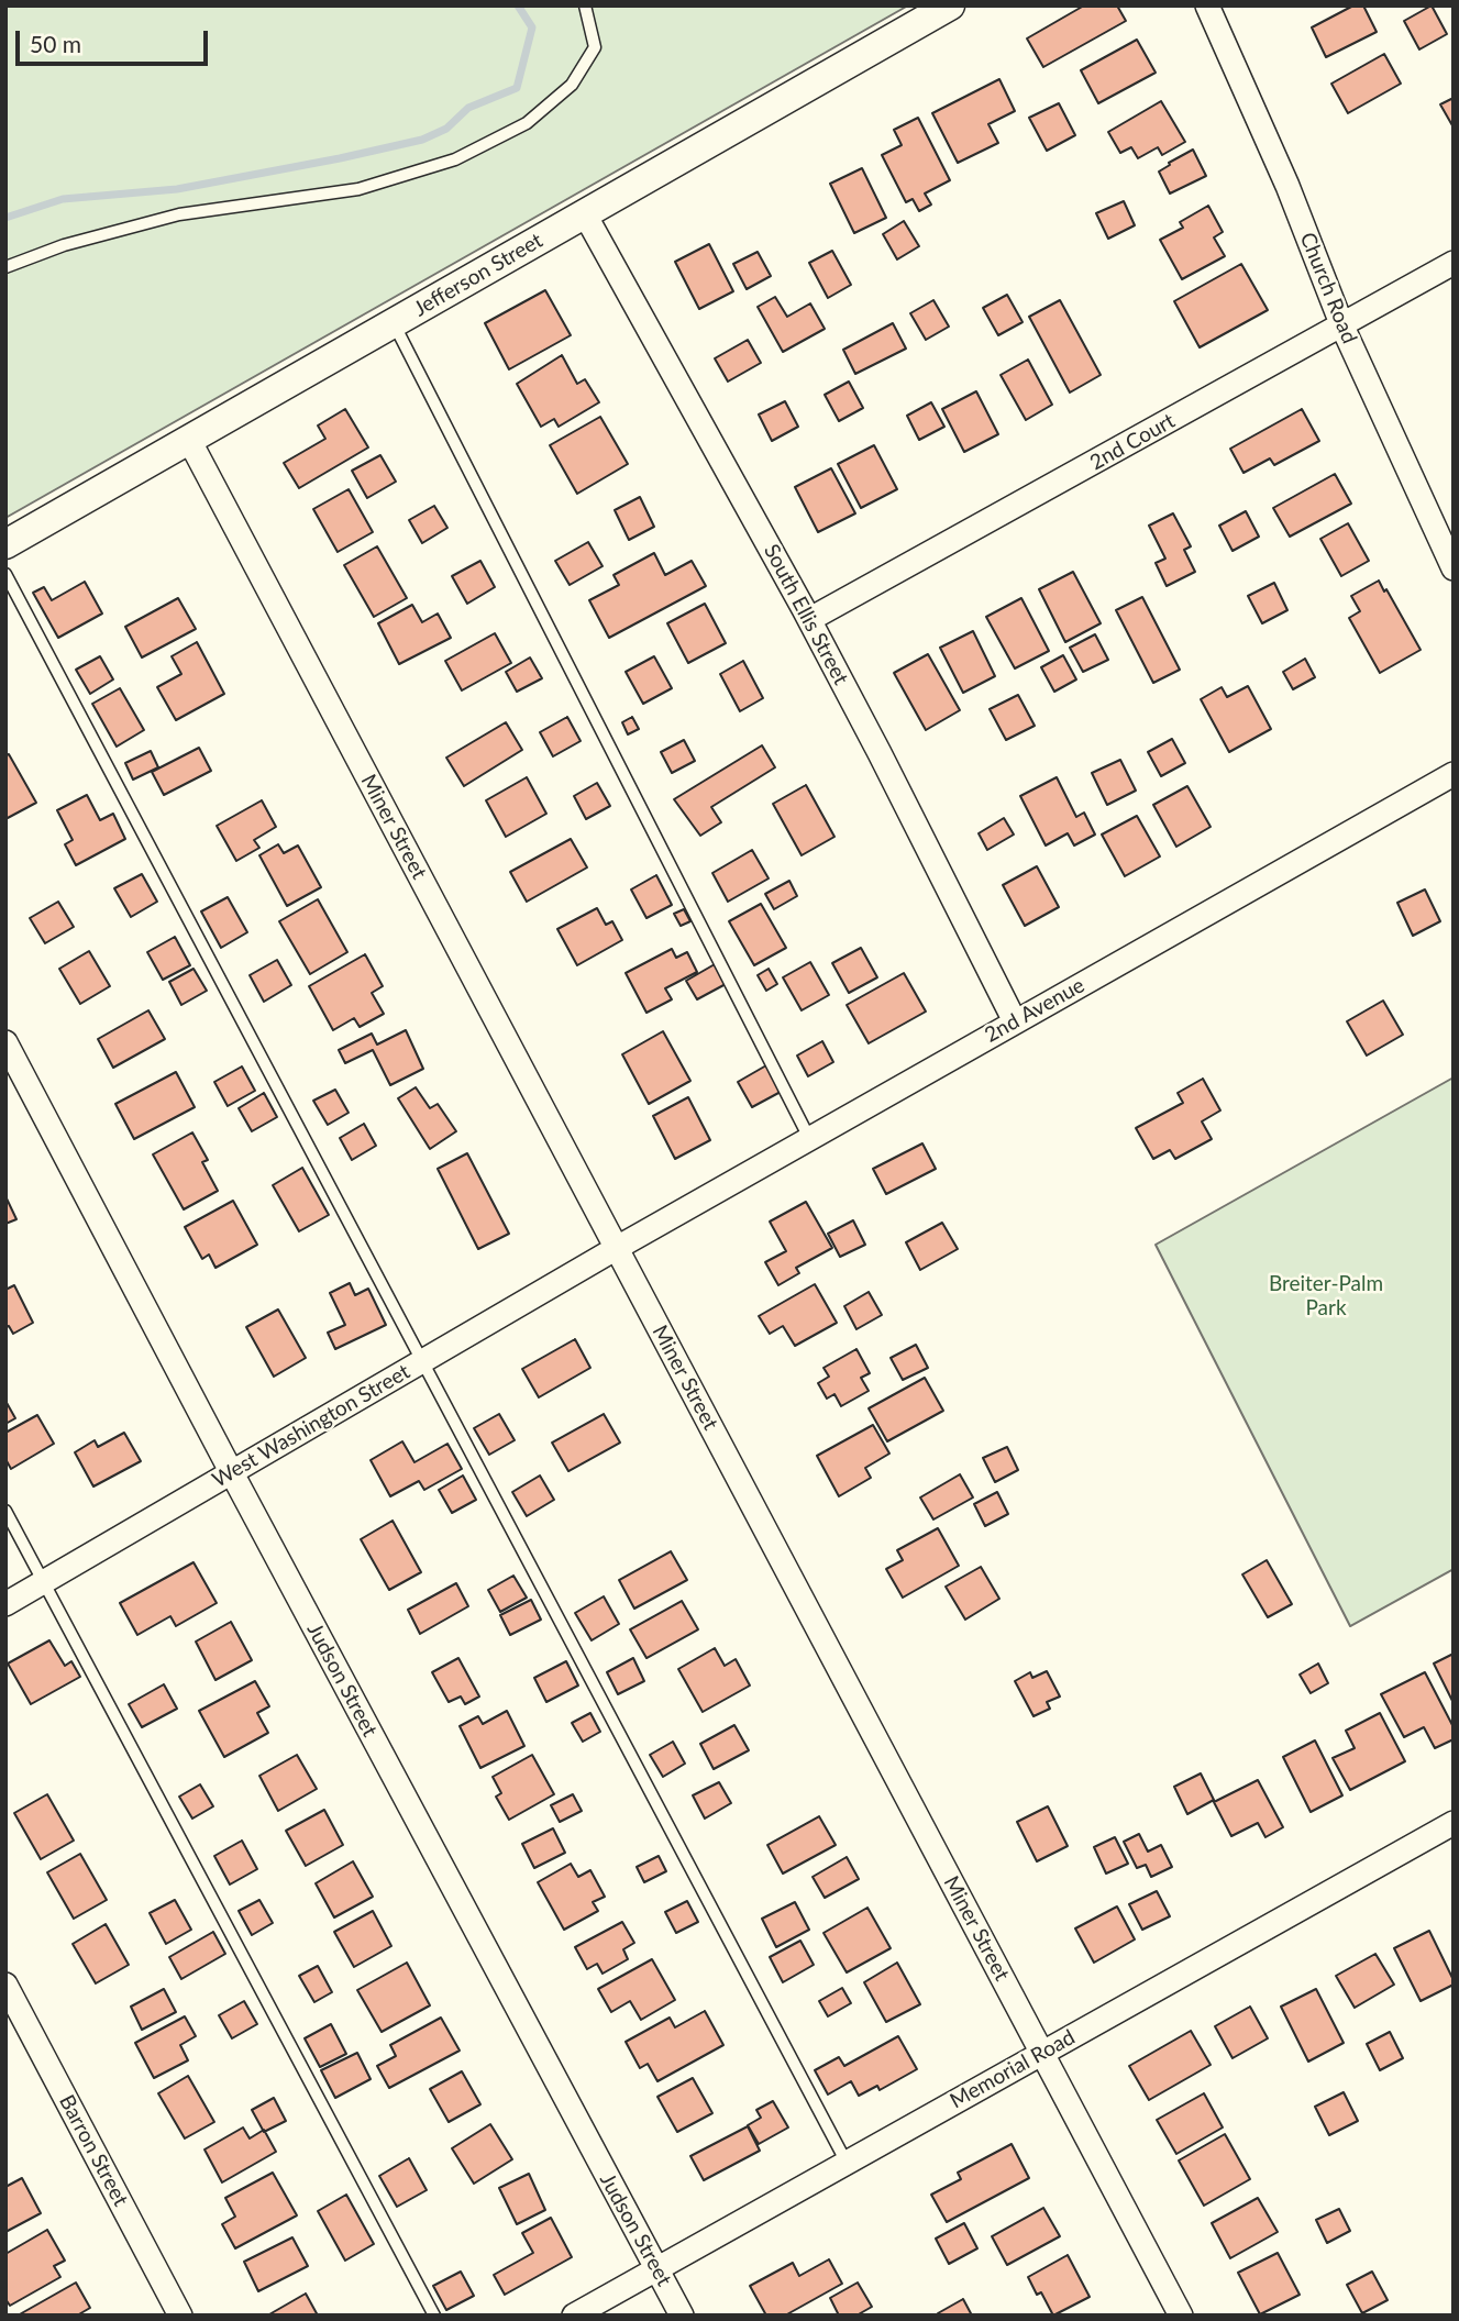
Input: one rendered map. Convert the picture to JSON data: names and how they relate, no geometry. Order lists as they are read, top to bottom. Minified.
{"streets":{"street":["Jefferson Street","Church Road","2nd Court","South Ellis Street","Miner Street","2nd Avenue","West Washington Street","Judson Street","Memorial Road","Barron Street"]},"crossings":[["Jefferson Street","South Ellis Street"],["Jefferson Street","Miner Street"],["Church Road","2nd Court"],["2nd Court","South Ellis Street"],["South Ellis Street","2nd Avenue"],["Miner Street","2nd Avenue"],["Miner Street","West Washington Street"],["Miner Street","Memorial Road"],["2nd Avenue","West Washington Street"],["West Washington Street","Judson Street"],["Judson Street","Memorial Road"]],"parks":["Breiter-Palm Park"],"scale_bar":"50 m"}
